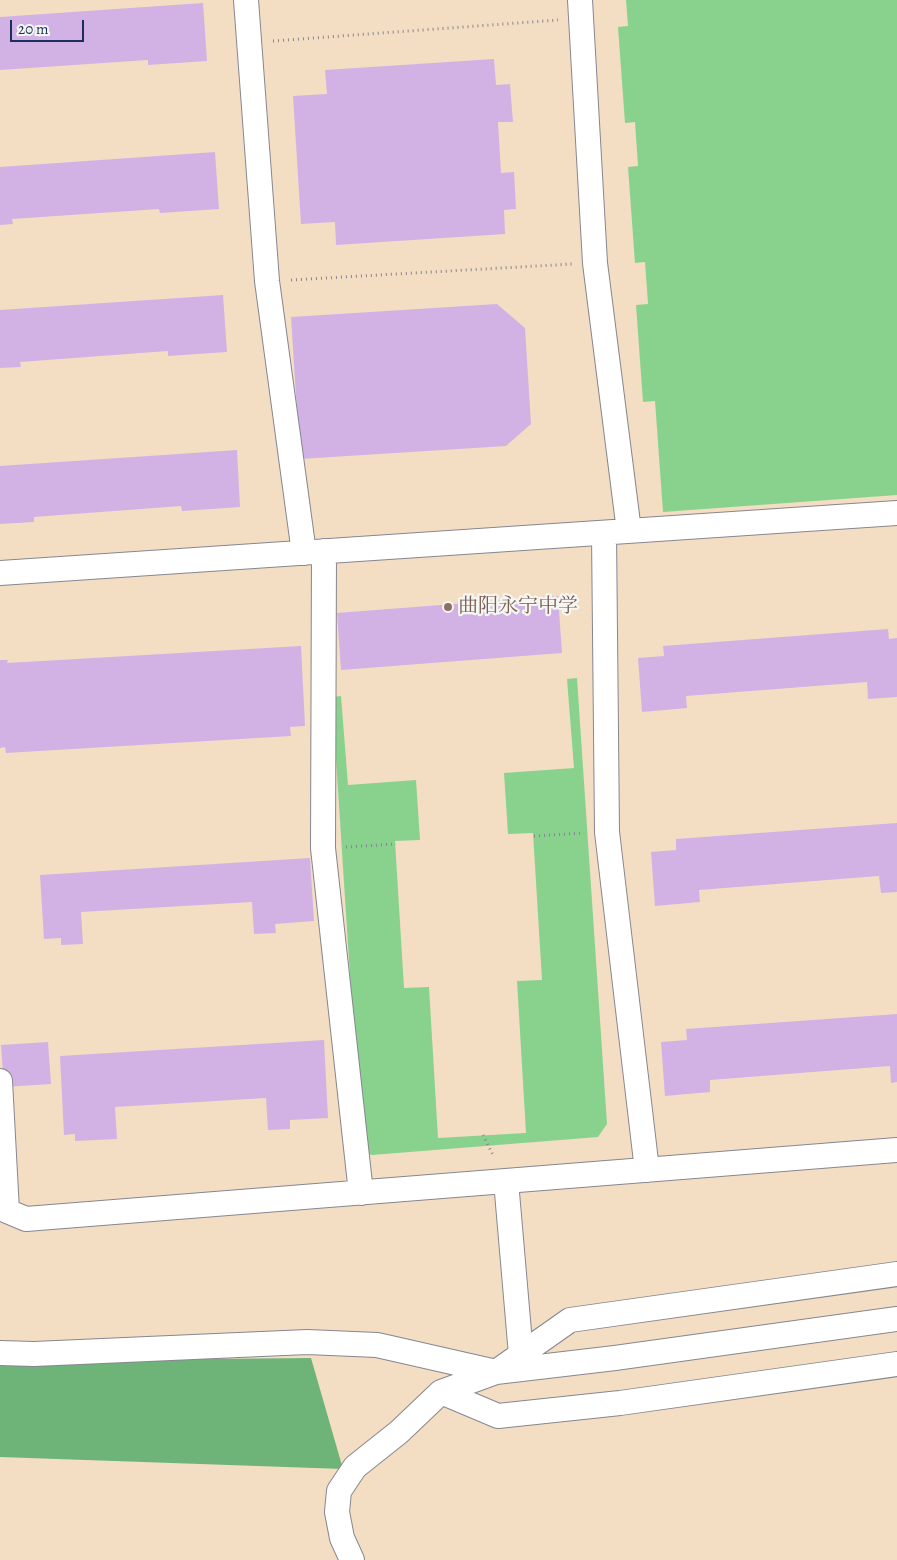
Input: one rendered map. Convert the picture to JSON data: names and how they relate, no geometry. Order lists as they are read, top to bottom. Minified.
{"places":["曲阳永宁中学"],"scale_bar":"20 m"}
